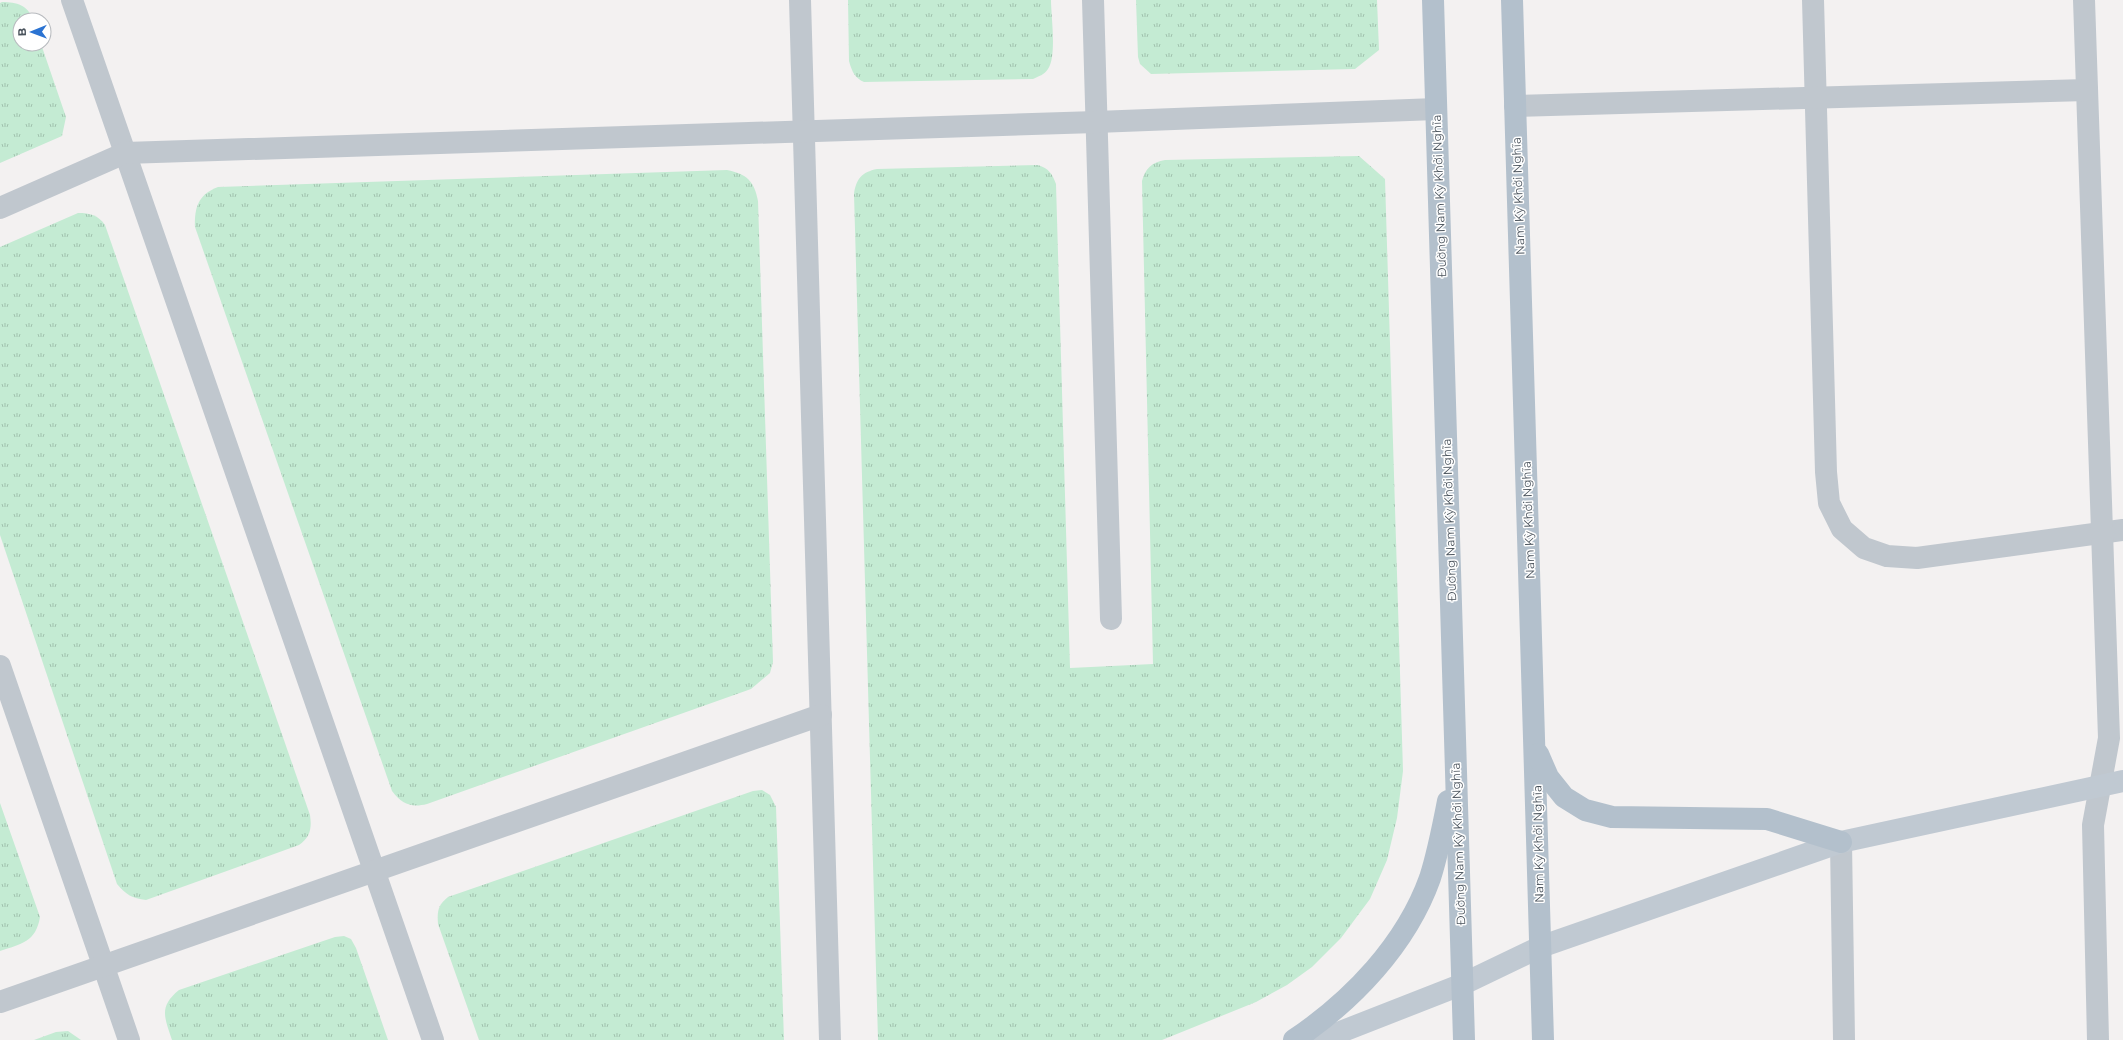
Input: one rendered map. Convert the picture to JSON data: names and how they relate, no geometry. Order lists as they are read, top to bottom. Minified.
{"streets":{"main road":["Đường Nam Kỳ Khởi Nghĩa","Nam Kỳ Khởi Nghĩa"]},"north":"left"}
